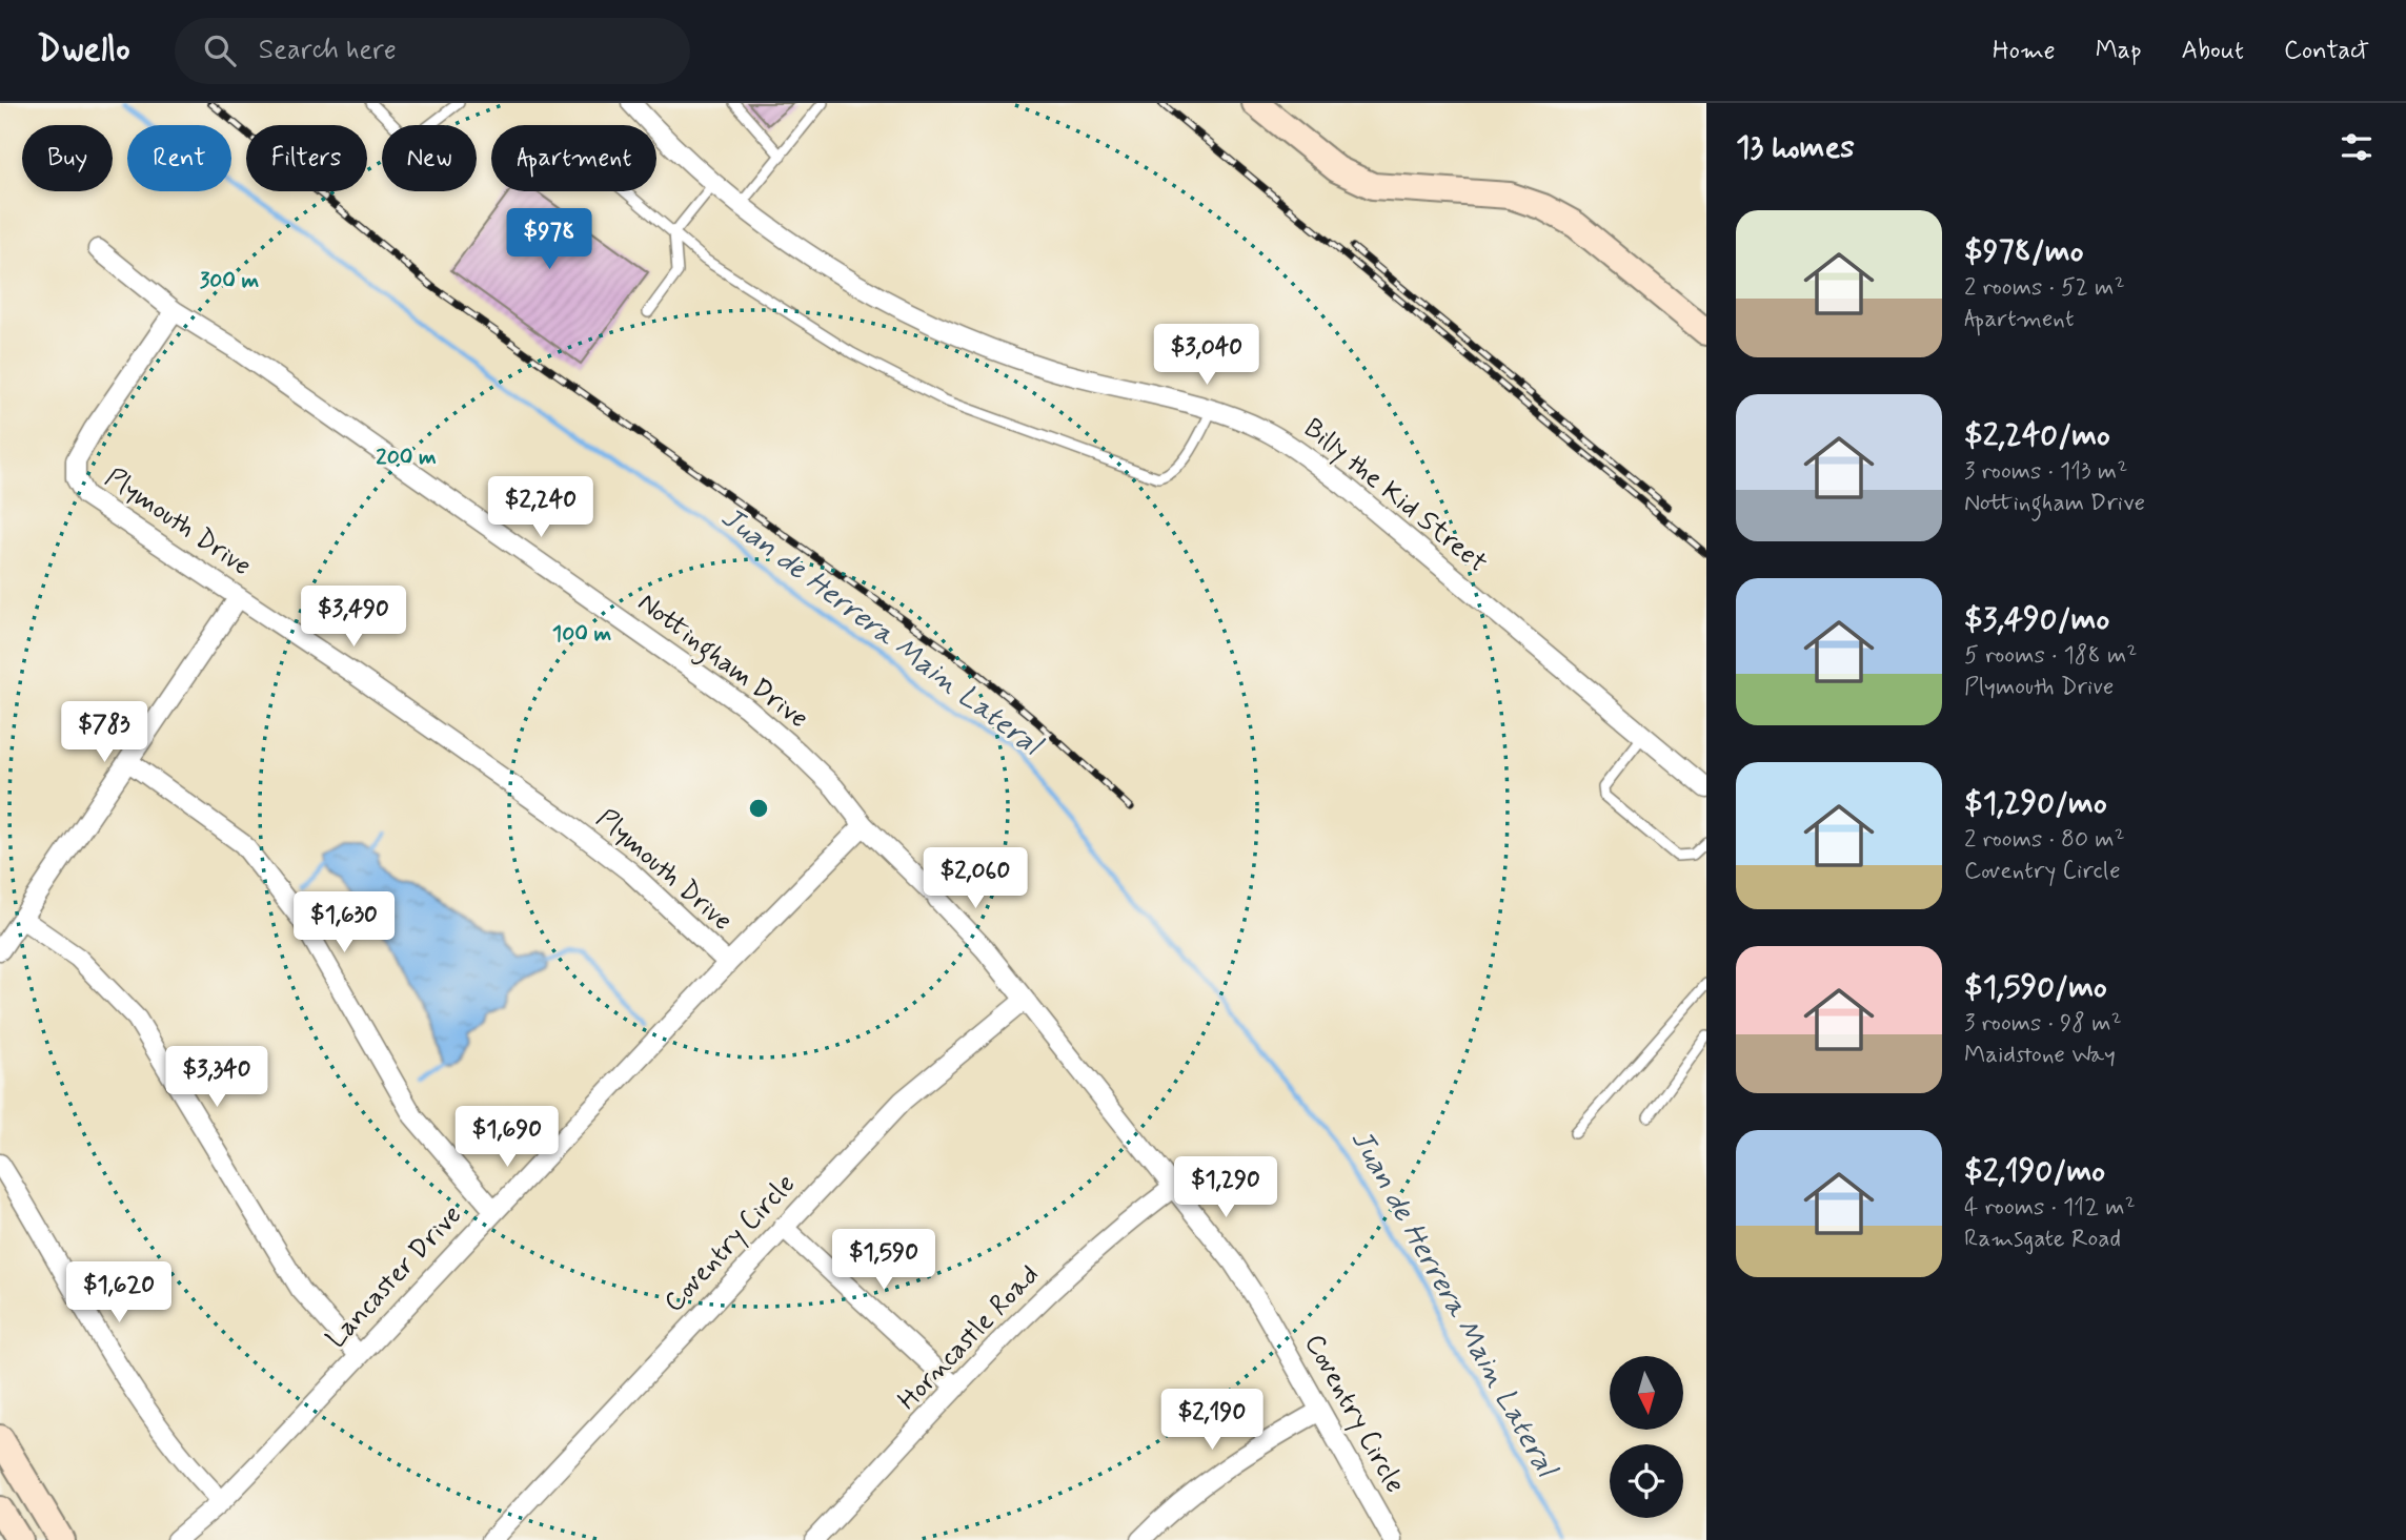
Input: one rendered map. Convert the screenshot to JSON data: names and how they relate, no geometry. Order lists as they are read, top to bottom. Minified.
{"streets":{"street":["Billy the Kid Street","Plymouth Drive","Nottingham Drive","Coventry Circle","Lancaster Drive","Horncastle Road"]},"crossings":[["Plymouth Drive","Nottingham Drive"],["Plymouth Drive","Lancaster Drive"],["Nottingham Drive","Coventry Circle"],["Nottingham Drive","Lancaster Drive"],["Coventry Circle","Horncastle Road"]],"water":["Juan de Herrera Main Lateral"],"north":"bottom","page":{"header":"Dwello","search":"Search here","nav":["Home","Map","About","Contact"],"heading":"13 homes","chip":["Buy","Rent","Filters","New","Apartment"],"list":[{"name":"$978/mo","note":"2 rooms · 52 m² · Apartment"},{"name":"$2,240/mo","note":"3 rooms · 113 m² · Nottingham Drive"},{"name":"$3,490/mo","note":"5 rooms · 188 m² · Plymouth Drive"},{"name":"$1,290/mo","note":"2 rooms · 80 m² · Coventry Circle"},{"name":"$1,590/mo","note":"3 rooms · 98 m² · Maidstone Way"},{"name":"$2,190/mo","note":"4 rooms · 112 m² · Ramsgate Road"}],"price":["$978","$3,040","$2,240","$3,490","$783","$2,060","$1,630","$3,340","$1,690","$1,290","$1,590","$1,620","$2,190"]},"rings":["300 m","200 m","100 m"]}
